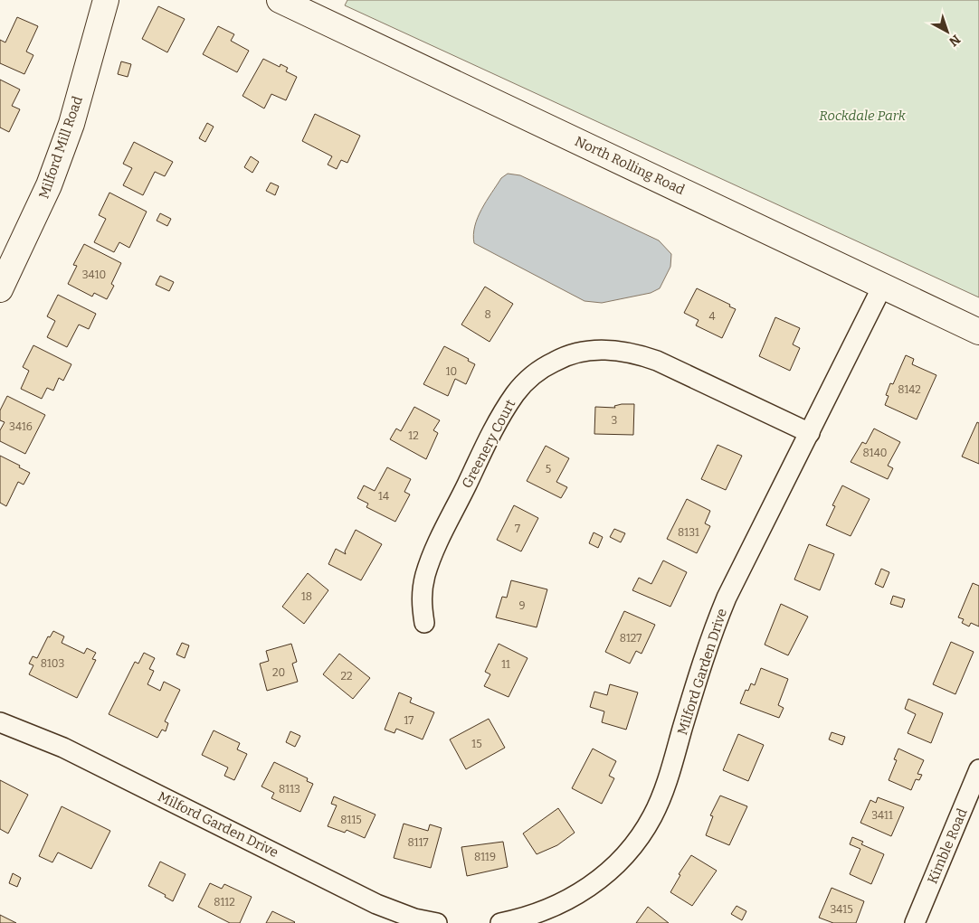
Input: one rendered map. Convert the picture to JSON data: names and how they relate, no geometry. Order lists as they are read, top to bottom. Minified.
{"streets":{"main road":["Milford Mill Road","North Rolling Road"],"street":["Greenery Court","Milford Garden Drive","Kimble Road"]},"crossings":[["North Rolling Road","Milford Garden Drive"],["Greenery Court","Milford Garden Drive"]],"parks":["Rockdale Park"],"house_numbers":["3410","8","4","10","8142","3","3416","12","8140","5","14","7","8131","18","9","8127","8103","11","20","22","17","15","8113","3411","8115","8117","8119","8112","3415"],"north":"bottom right"}
